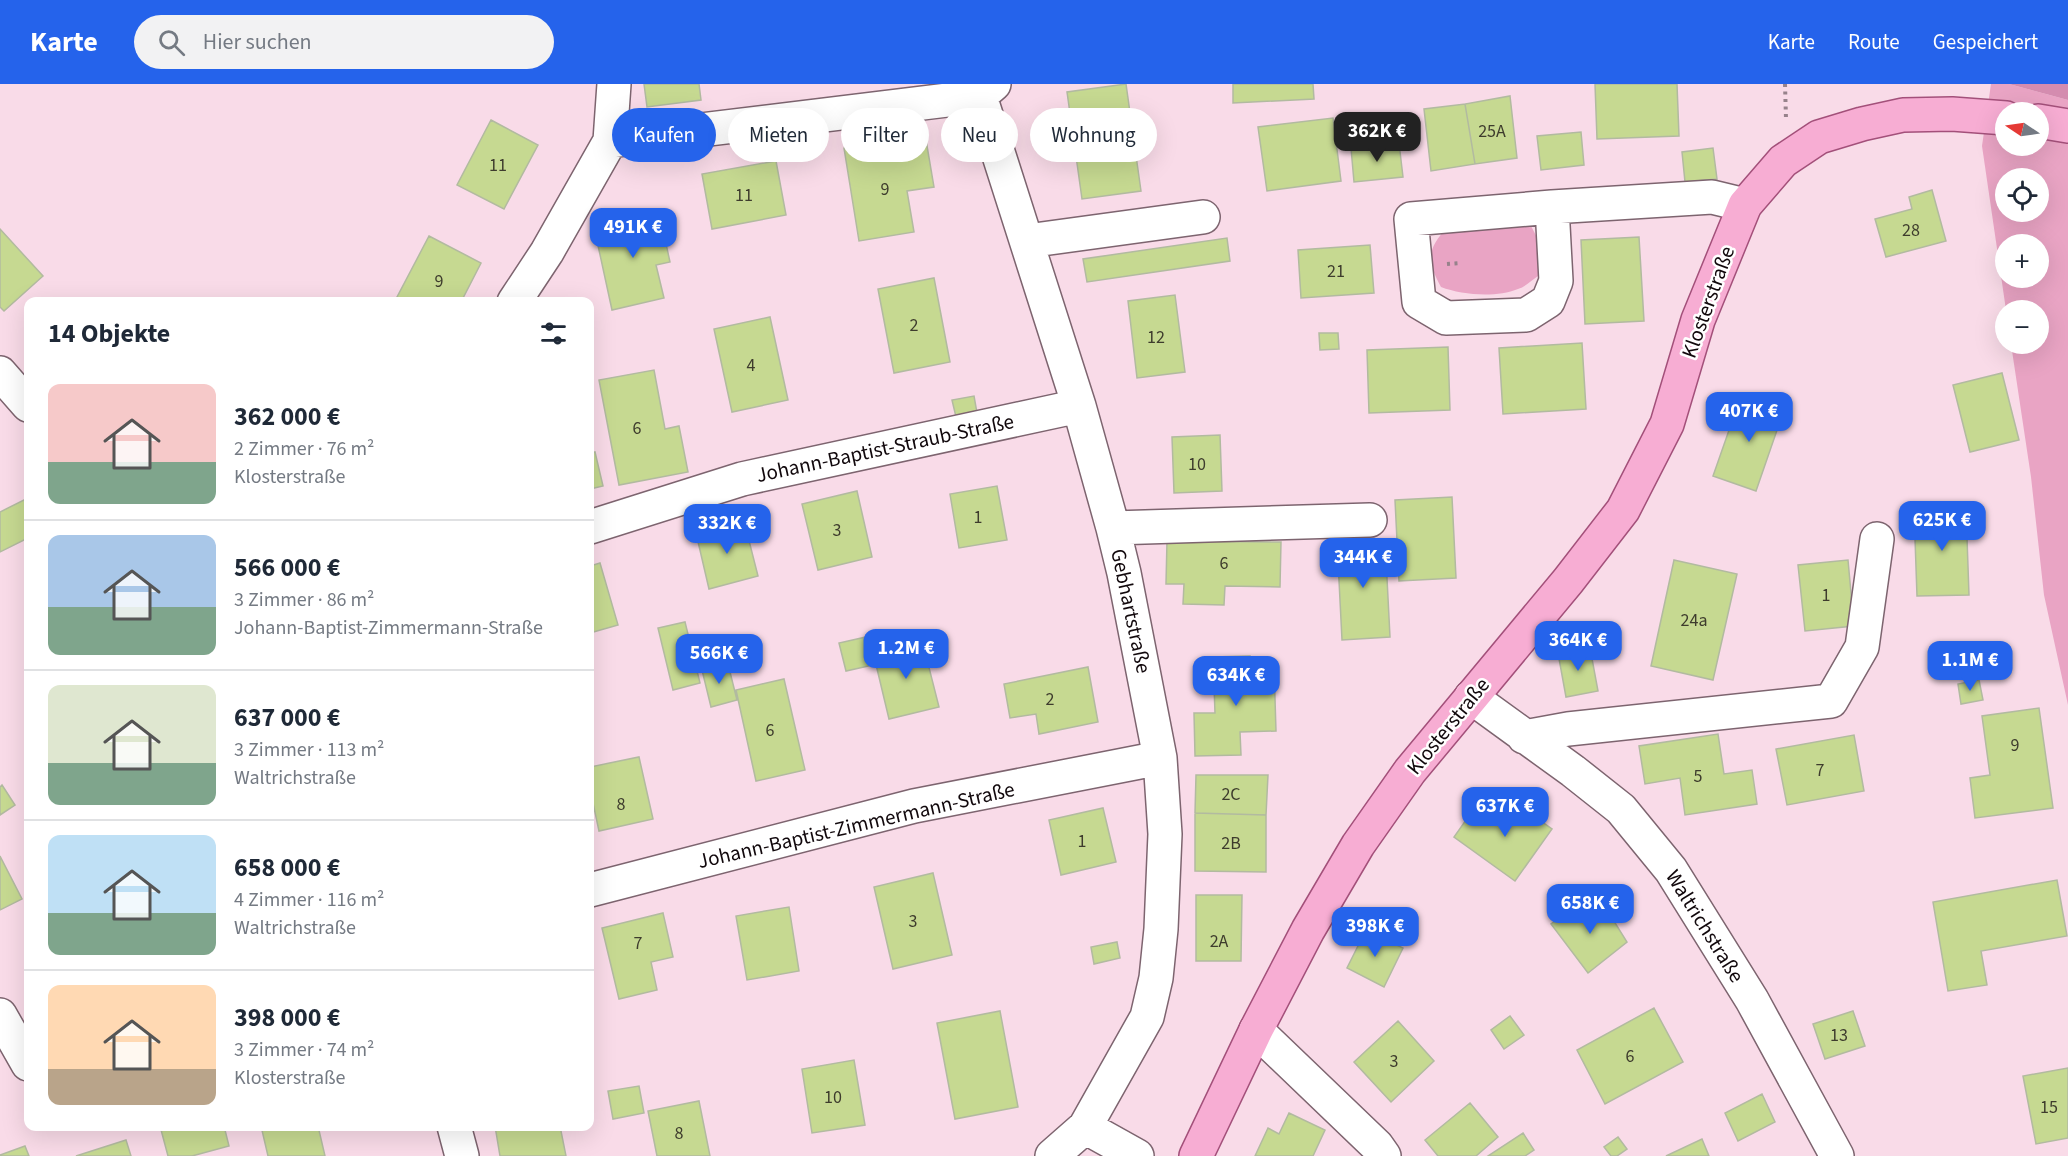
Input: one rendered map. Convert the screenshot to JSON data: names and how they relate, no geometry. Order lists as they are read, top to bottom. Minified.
{"streets":{"main road":["Klosterstraße"],"street":["Johann-Baptist-Straub-Straße","Gebhartstraße","Johann-Baptist-Zimmermann-Straße","Waltrichstraße"]},"crossings":[["Klosterstraße","Waltrichstraße"],["Johann-Baptist-Straub-Straße","Gebhartstraße"],["Gebhartstraße","Johann-Baptist-Zimmermann-Straße"]],"house_numbers":["25A","11","9","11","28","21","9","2","12","4","6","10","1","3","6","1","24a","2","6","9","7","5","2C","8","1","2B","3","2A","7","13","6","3","10","15","8"],"north":"left","page":{"header":"Karte","search":"Hier suchen","nav":["Karte","Route","Gespeichert"],"map_buttons":["+","−"],"chip":["Kaufen","Mieten","Filter","Neu","Wohnung"],"price":["362K €","491K €","407K €","625K €","332K €","344K €","364K €","1.2M €","566K €","1.1M €","634K €","637K €","658K €","398K €"],"heading":"14 Objekte","list":[{"name":"362 000 €","note":"2 Zimmer · 76 m² · Klosterstraße"},{"name":"566 000 €","note":"3 Zimmer · 86 m² · Johann-Baptist-Zimmermann-Straße"},{"name":"637 000 €","note":"3 Zimmer · 113 m² · Waltrichstraße"},{"name":"658 000 €","note":"4 Zimmer · 116 m² · Waltrichstraße"},{"name":"398 000 €","note":"3 Zimmer · 74 m² · Klosterstraße"}]}}
